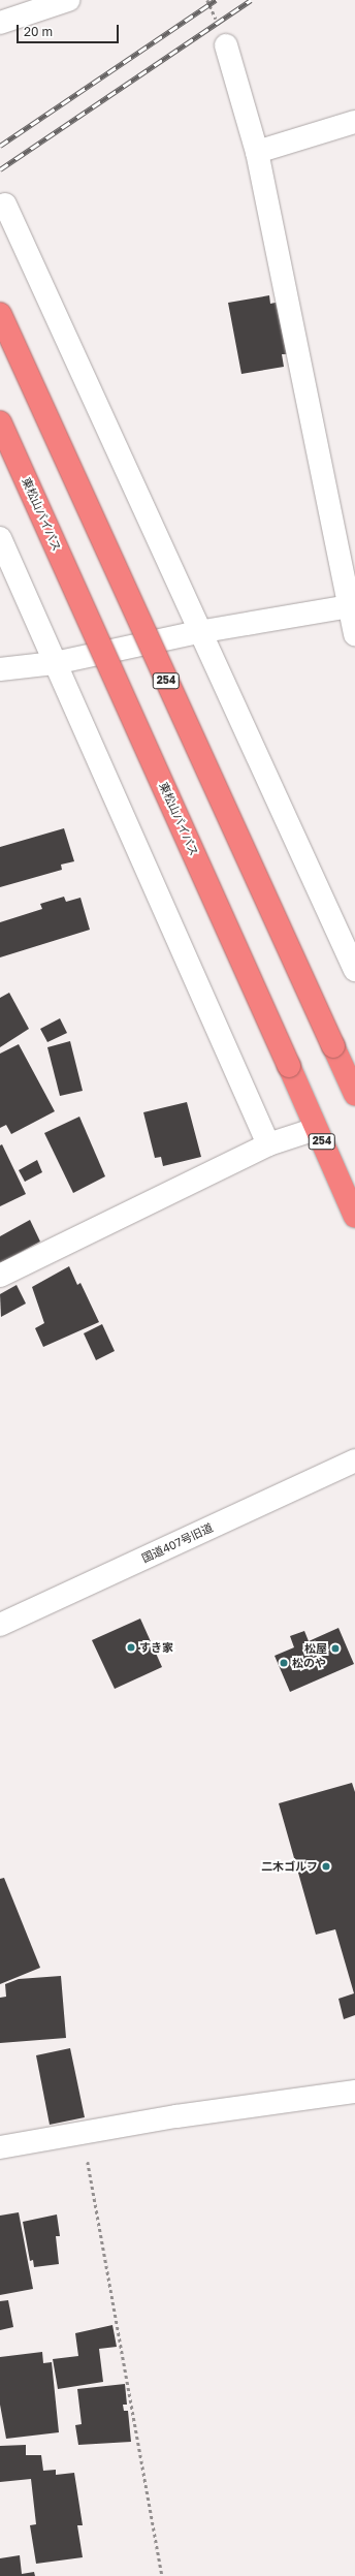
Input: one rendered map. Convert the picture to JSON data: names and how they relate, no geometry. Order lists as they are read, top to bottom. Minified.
{"streets":{"highway":["東松山バイパス","254"],"street":["国道407号旧道"]},"places":["すき家","松屋","松のや","二木ゴルフ"],"scale_bar":"20 m"}
